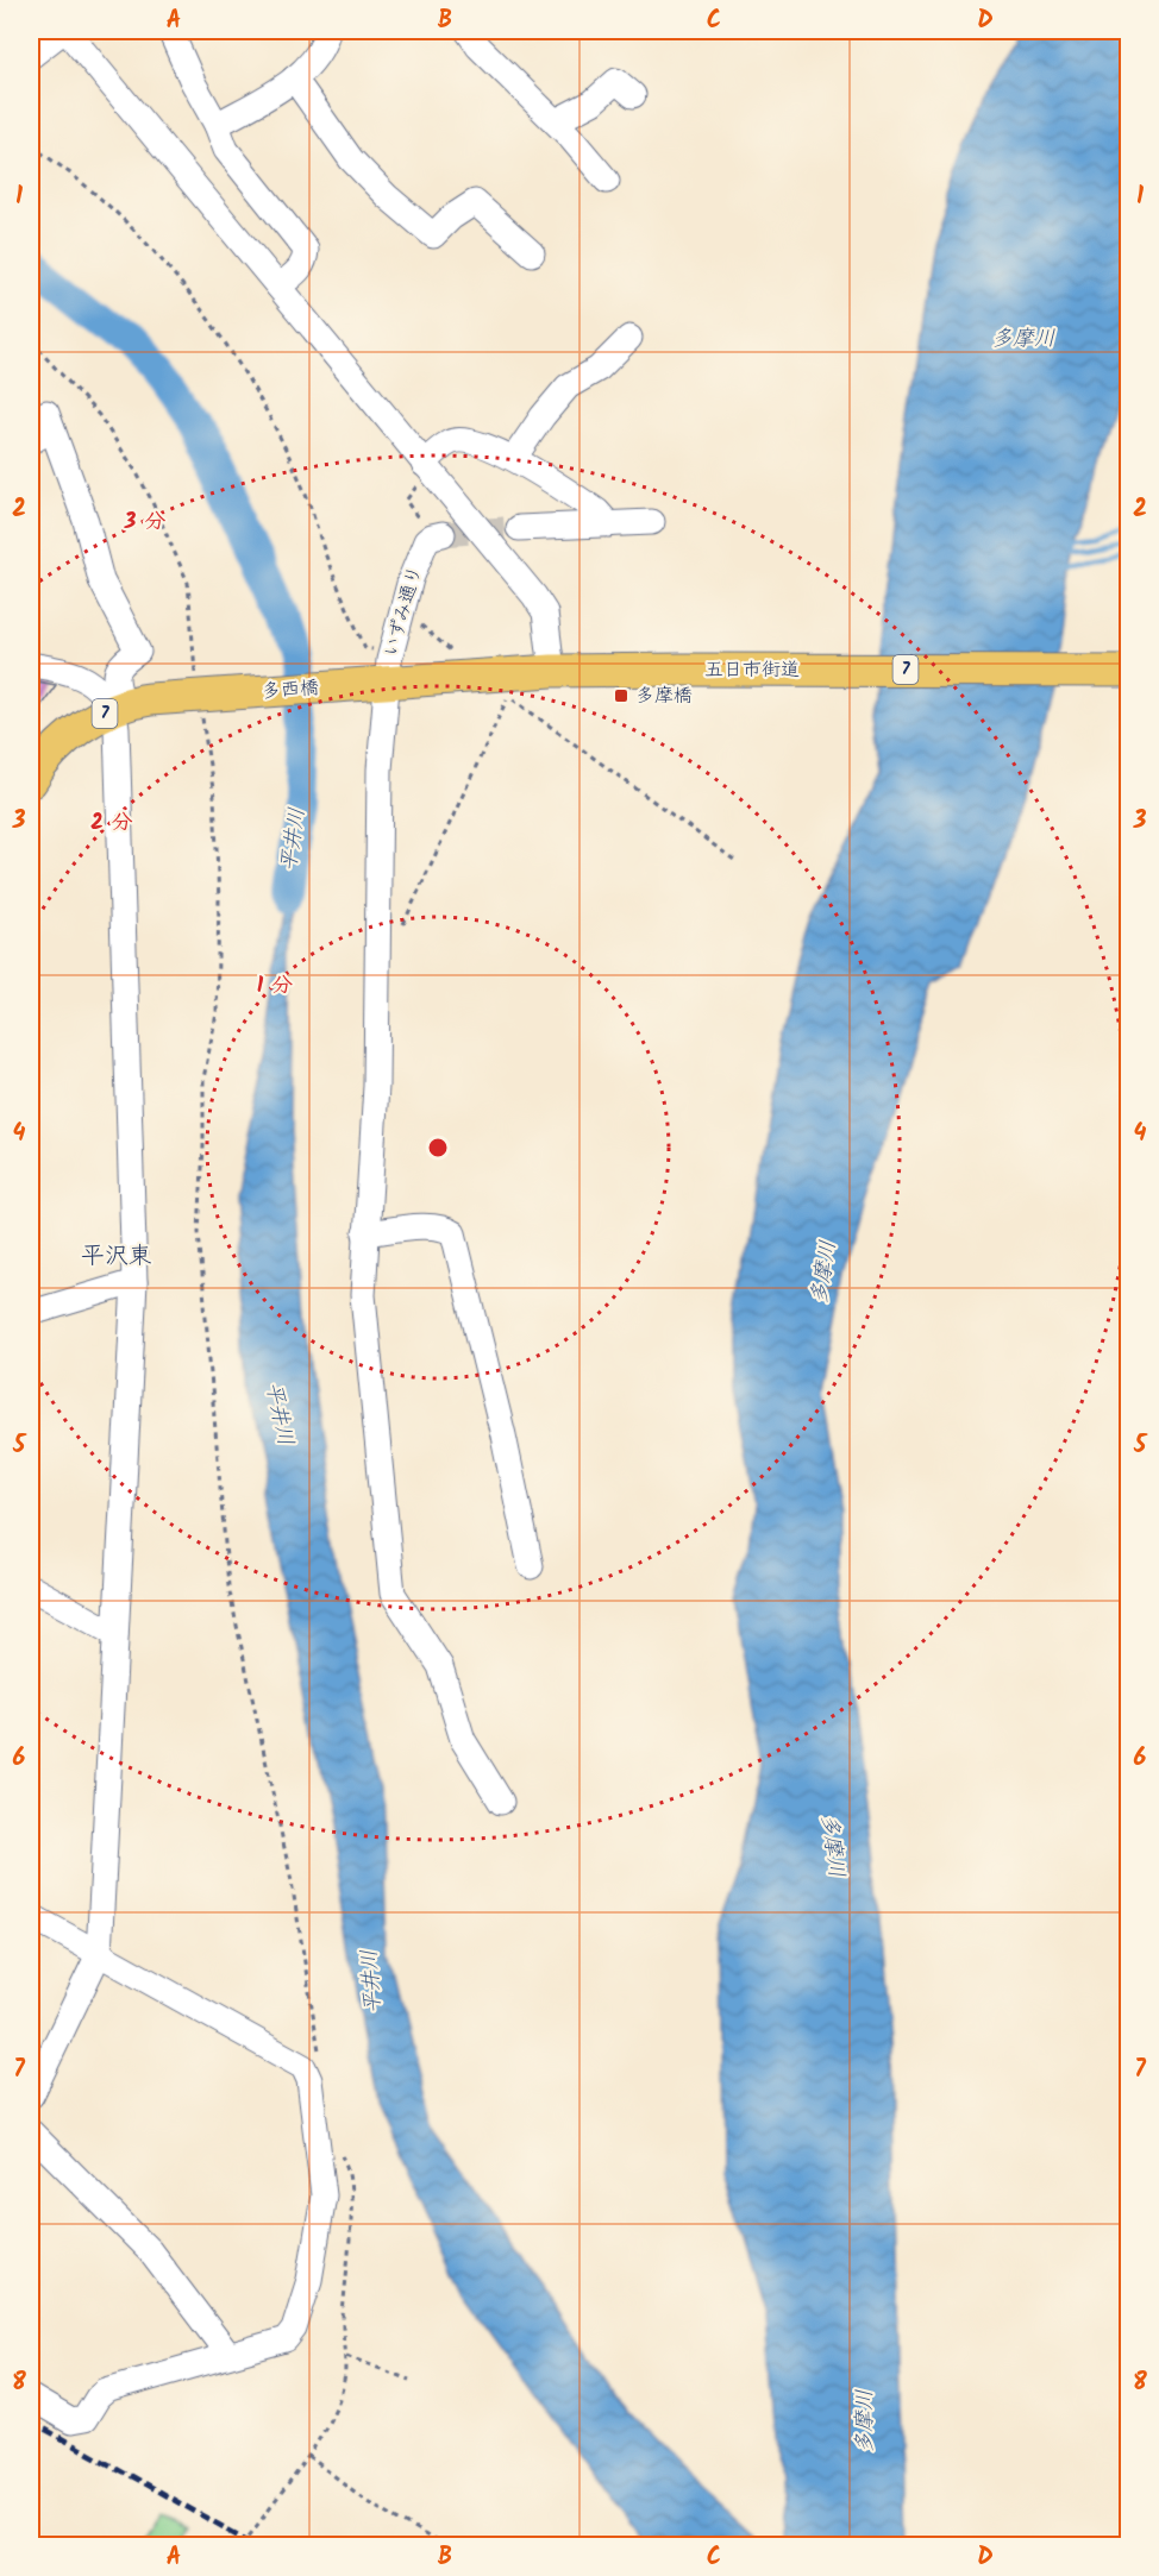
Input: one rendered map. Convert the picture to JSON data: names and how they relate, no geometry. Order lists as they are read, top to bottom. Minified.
{"streets":{"main road":["五日市街道","7","多西橋"],"street":["いずみ通り"]},"crossings":[["いずみ通り","五日市街道"],["いずみ通り","多西橋"],["五日市街道","多西橋"],["7","多西橋"]],"districts":["平沢東"],"water":["多摩川","平井川"],"places":{"transit":["多摩橋"]},"grid":{"columns":["A","B","C","D"],"rows":["1","2","3","4","5","6","7","8"]},"rings":["3 分","2 分","1 分"]}
